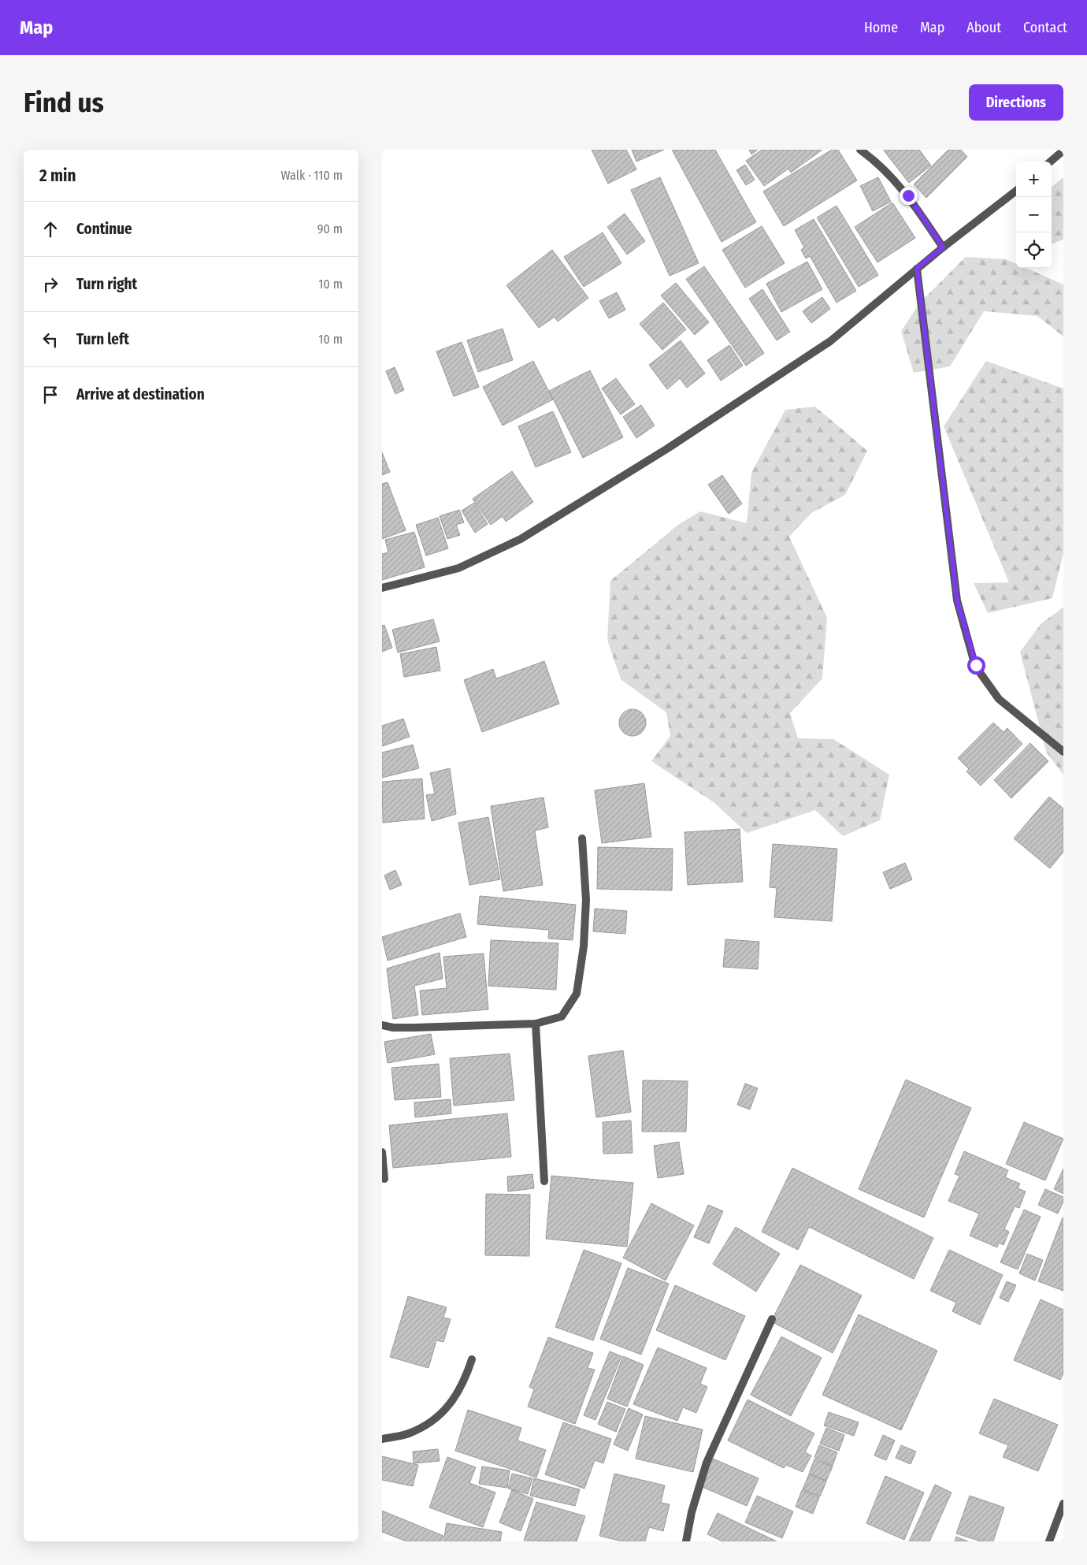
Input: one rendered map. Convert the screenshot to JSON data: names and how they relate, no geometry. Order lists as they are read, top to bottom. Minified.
{"page":{"header":"Map","nav":["Home","Map","About","Contact"],"buttons":"Directions","title":"Find us","heading":["2 min","Walk · 110 m"],"map_buttons":["+","−"],"list":[["Continue","90 m"],["Turn right","10 m"],["Turn left","10 m"],"Arrive at destination"]}}
